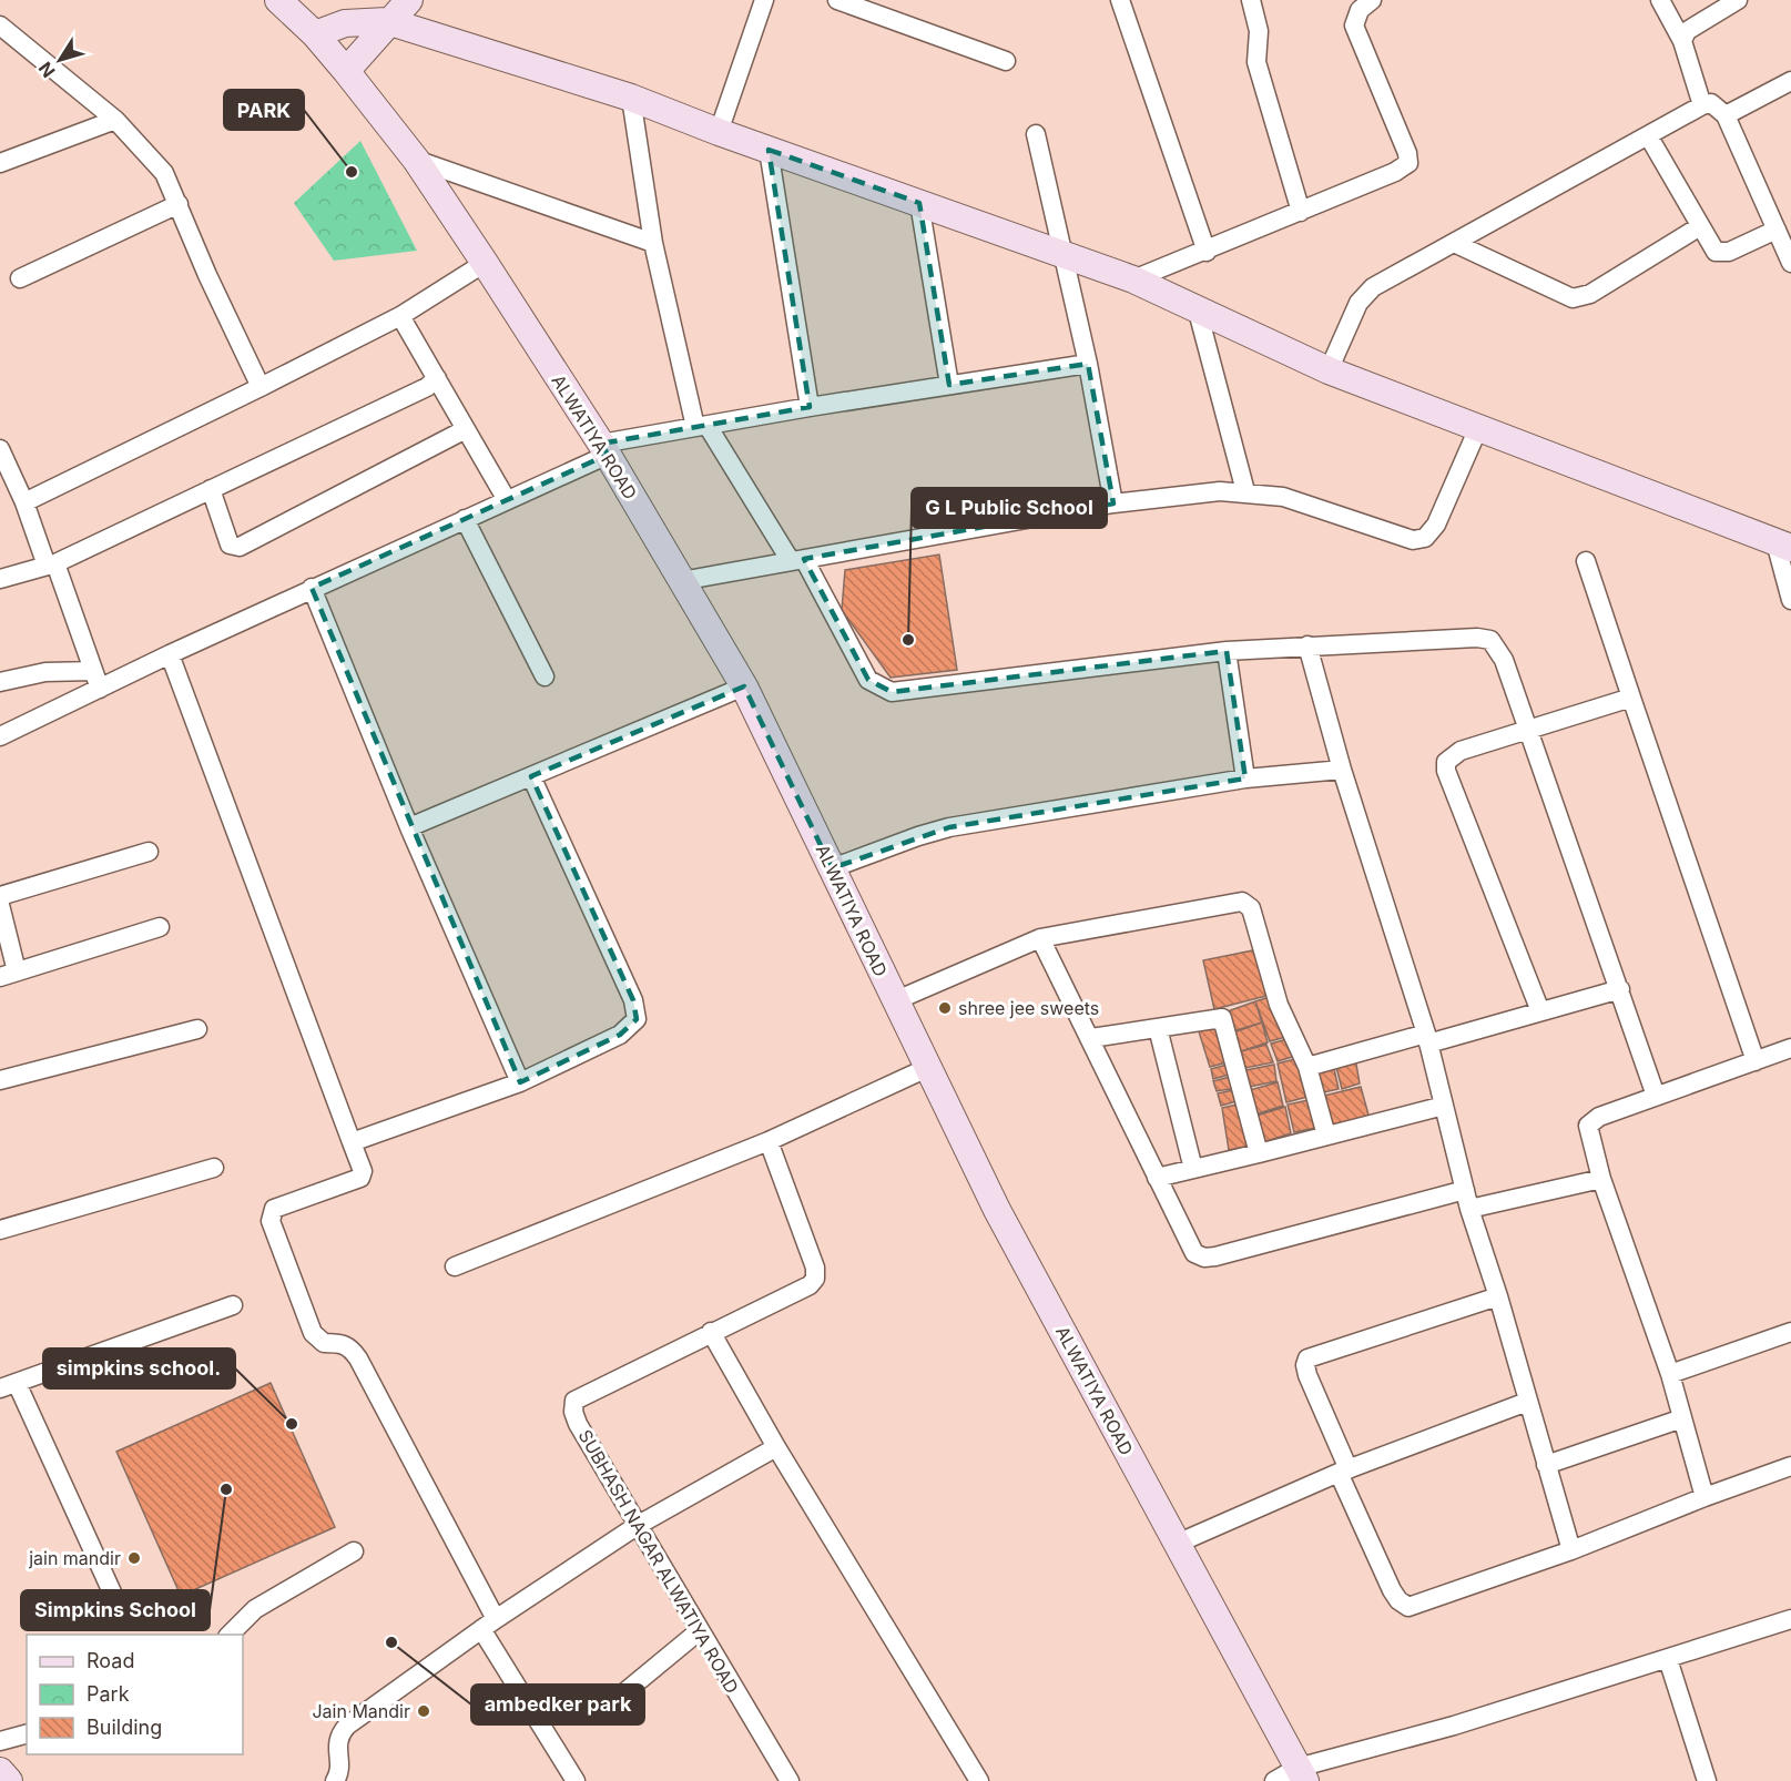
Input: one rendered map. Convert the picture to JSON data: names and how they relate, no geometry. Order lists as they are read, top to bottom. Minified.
{"streets":{"street":["ALWATIYA ROAD","SUBHASH NAGAR ALWATIYA ROAD"]},"places":["PARK","G L Public School","shree jee sweets","simpkins school.","Simpkins School","jain mandir","ambedker park","Jain Mandir"],"legend":["Road","Park","Building"],"north":"bottom left"}
